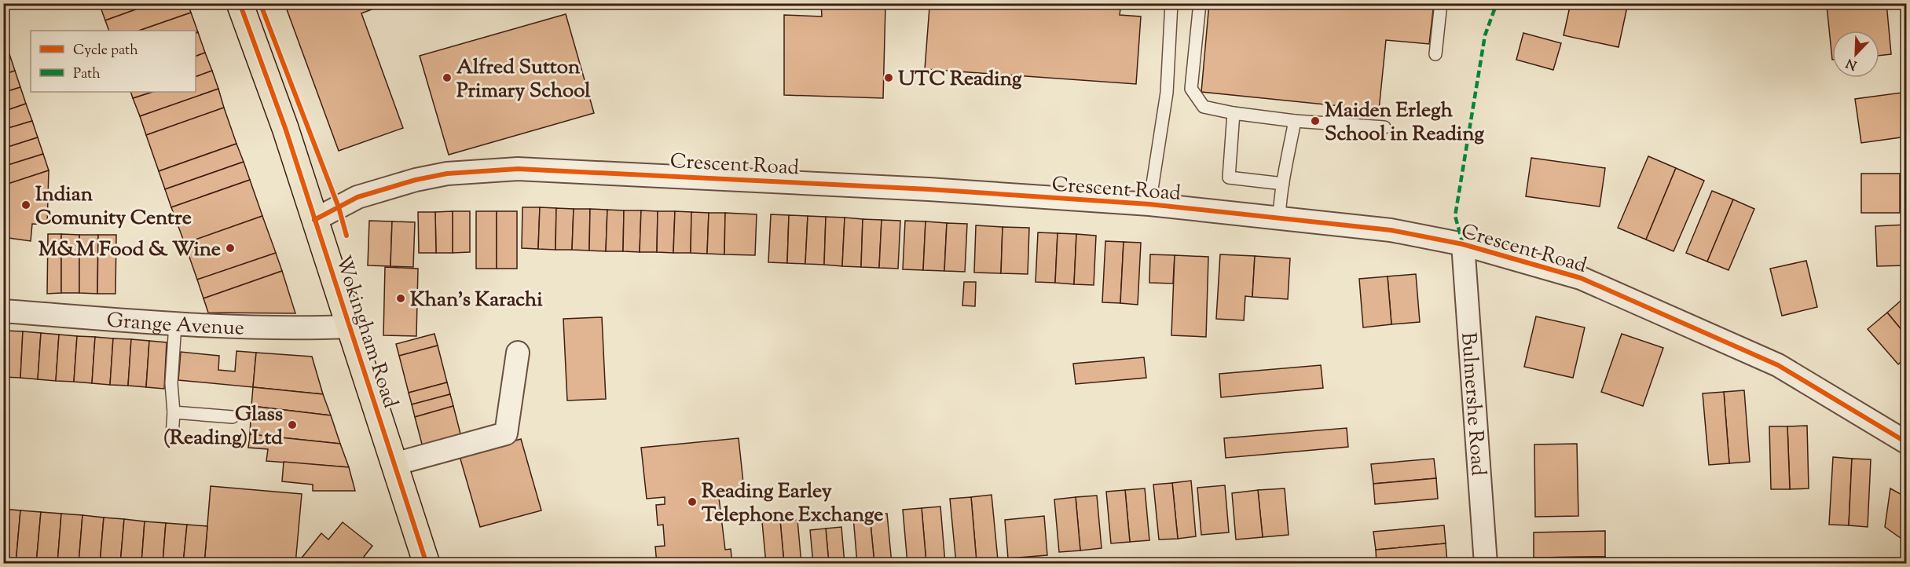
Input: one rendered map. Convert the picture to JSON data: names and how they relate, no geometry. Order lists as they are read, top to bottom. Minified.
{"streets":{"main road":["Wokingham Road"],"street":["Crescent Road","Grange Avenue","Bulmershe Road"]},"crossings":[["Crescent Road","Wokingham Road"],["Crescent Road","Bulmershe Road"],["Grange Avenue","Wokingham Road"]],"places":["Alfred Sutton Primary School","UTC Reading","Maiden Erlegh School in Reading","Indian Comunity Centre","M&M Food & Wine","Khan's Karachi","Glass (Reading) Ltd","Reading Earley Telephone Exchange"],"legend":["Cycle path","Path"],"north":"bottom left"}
